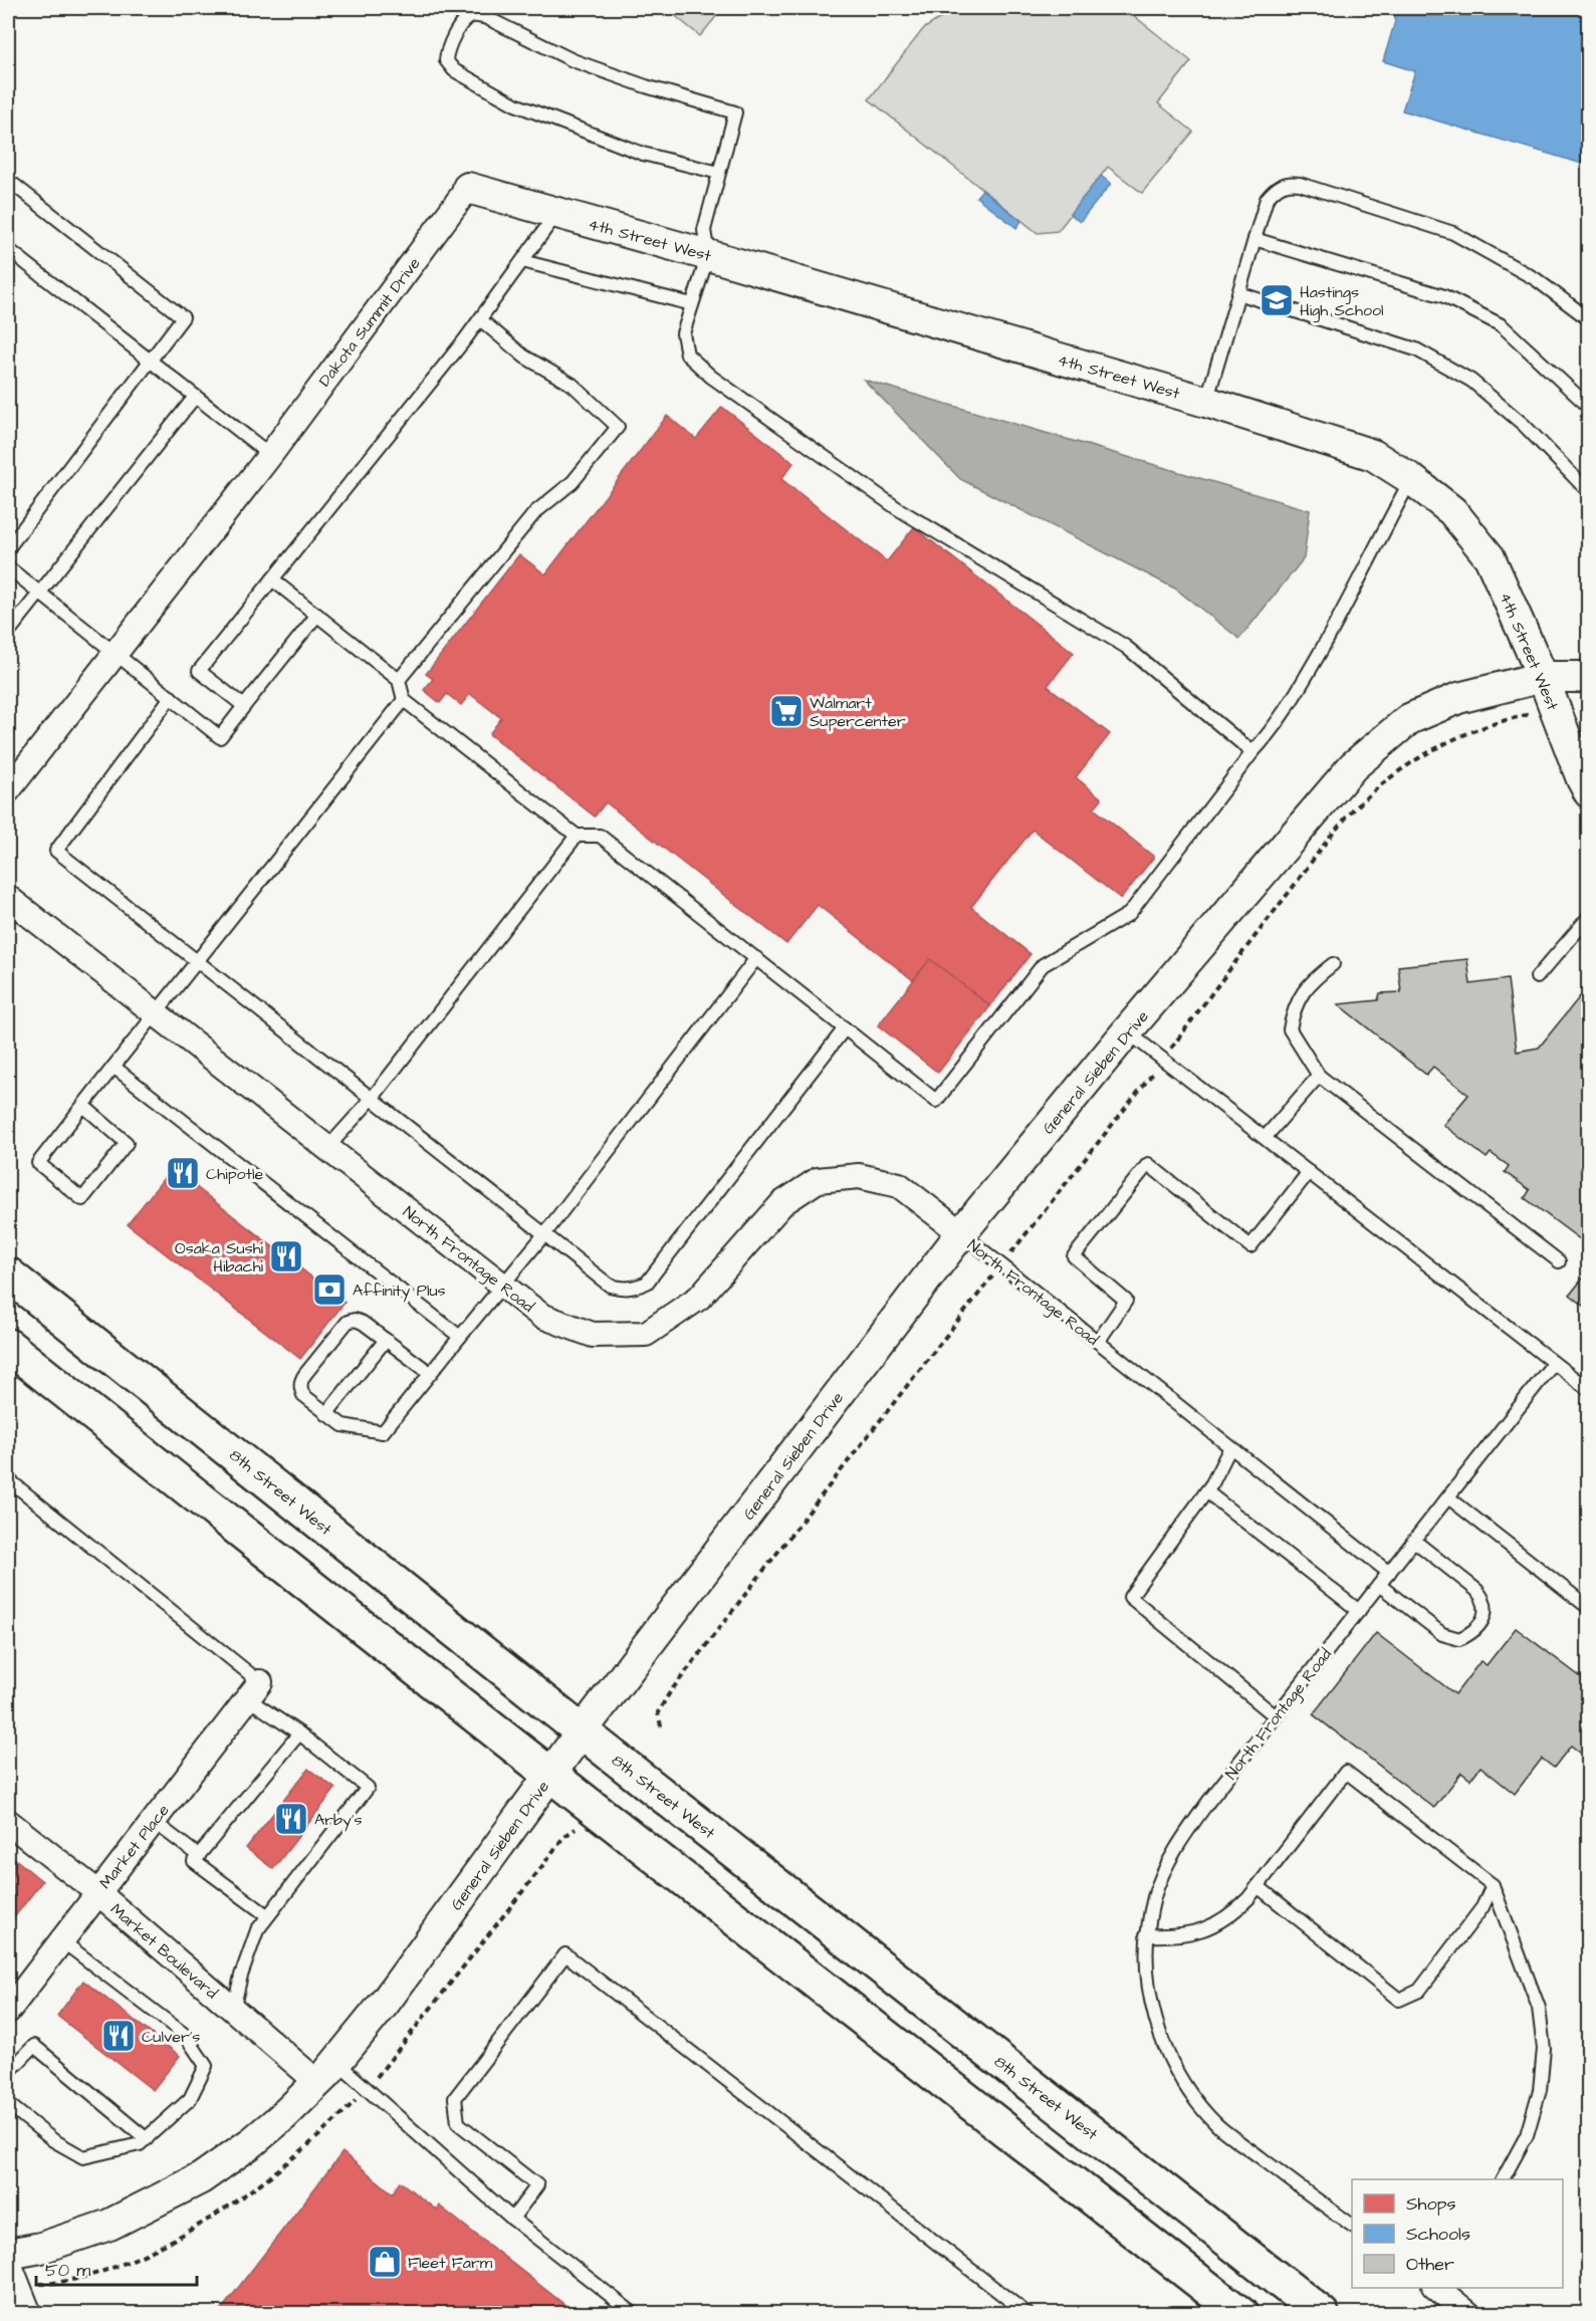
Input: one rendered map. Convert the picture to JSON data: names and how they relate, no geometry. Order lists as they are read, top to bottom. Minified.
{"streets":{"highway":["8th Street West"],"street":["4th Street West","Dakota Summit Drive","General Sieben Drive","North Frontage Road","Market Place","Market Boulevard"]},"crossings":[["4th Street West","Dakota Summit Drive"],["4th Street West","General Sieben Drive"],["General Sieben Drive","North Frontage Road"],["General Sieben Drive","8th Street West"],["General Sieben Drive","Market Boulevard"],["Market Place","Market Boulevard"]],"places":{"school or university":["Hastings High School"],"supermarket":["Walmart Supercenter"],"restaurant":["Chipotle","Osaka Sushi Hibachi","Arby's","Culver's"],"bank":["Affinity Plus"],"shop":["Fleet Farm"]},"legend":["Shops","Schools","Other"],"scale_bar":"50 m"}
